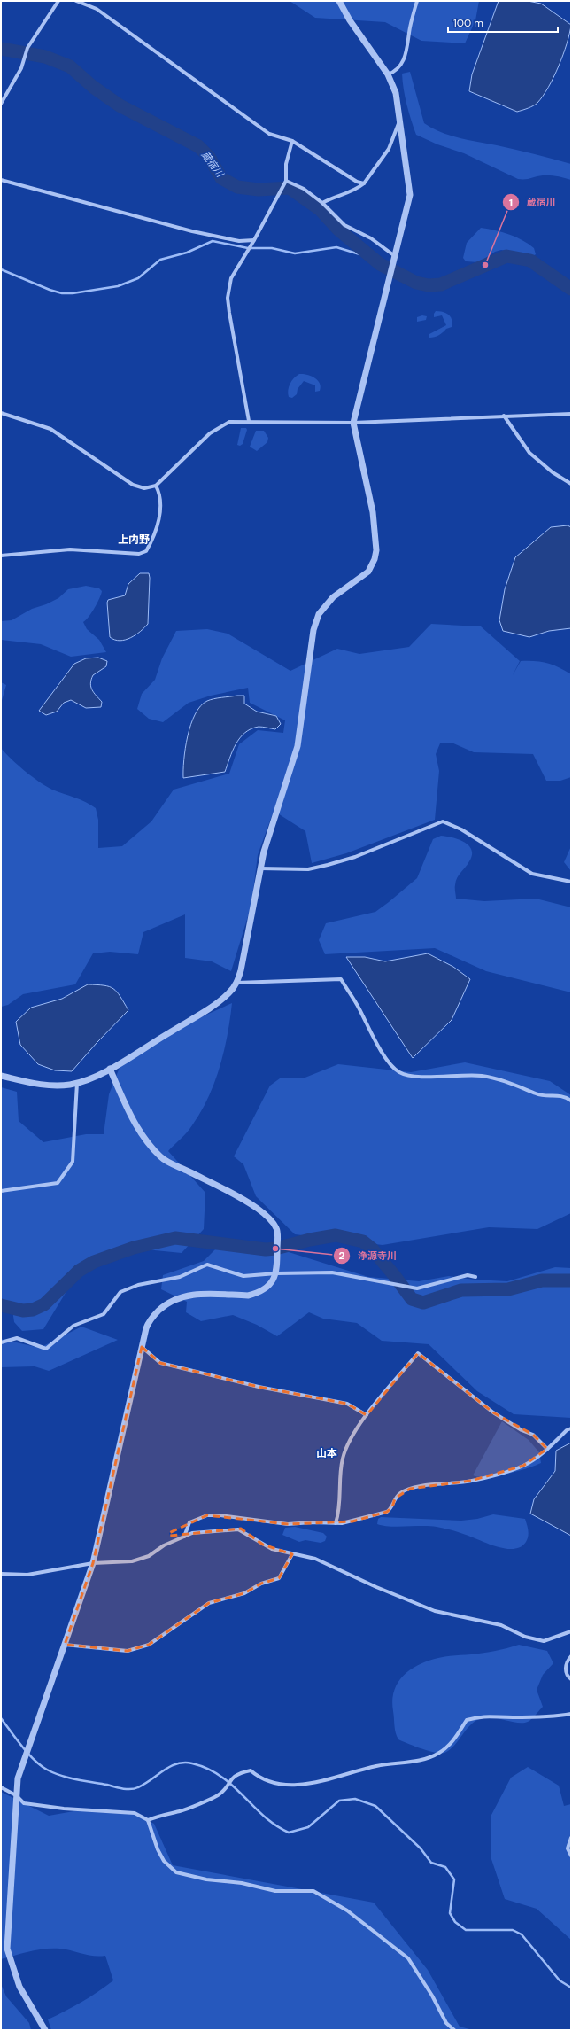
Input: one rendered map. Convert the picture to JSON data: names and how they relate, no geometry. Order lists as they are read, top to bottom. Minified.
{"districts":["上内野","山本"],"water":["蔵宿川"],"places":["蔵宿川","浄源寺川"],"scale_bar":"100 m"}
